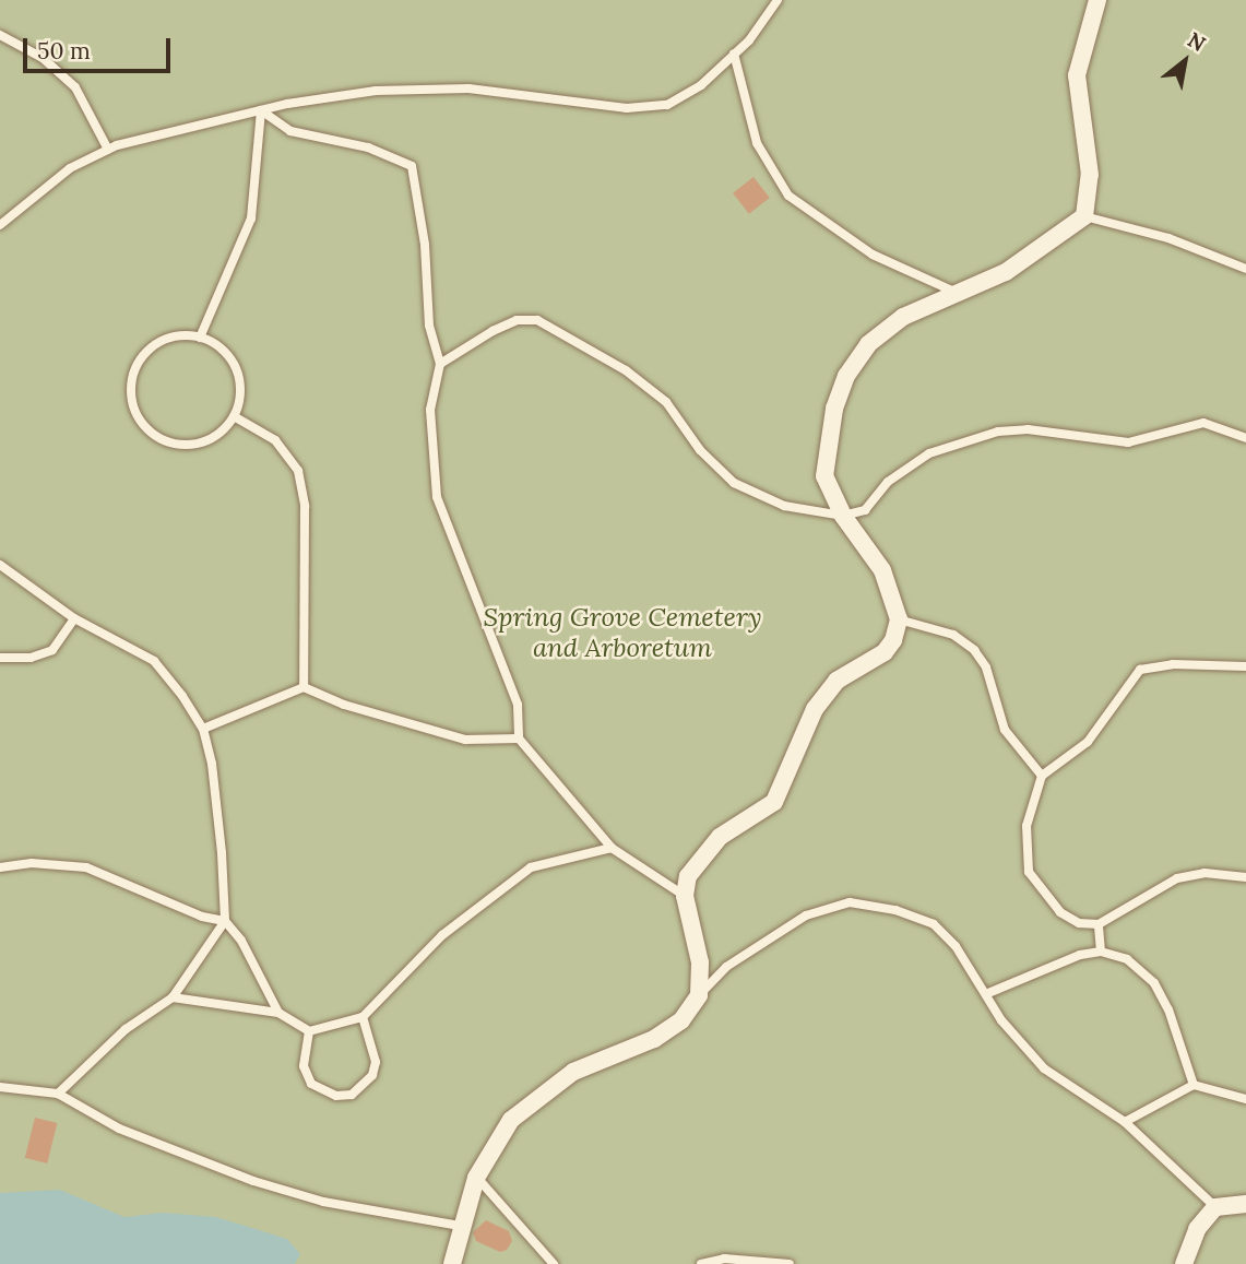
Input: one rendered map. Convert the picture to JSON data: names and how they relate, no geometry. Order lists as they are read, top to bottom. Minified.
{"parks":["Spring Grove Cemetery and Arboretum"],"scale_bar":"50 m","north":"top right"}
